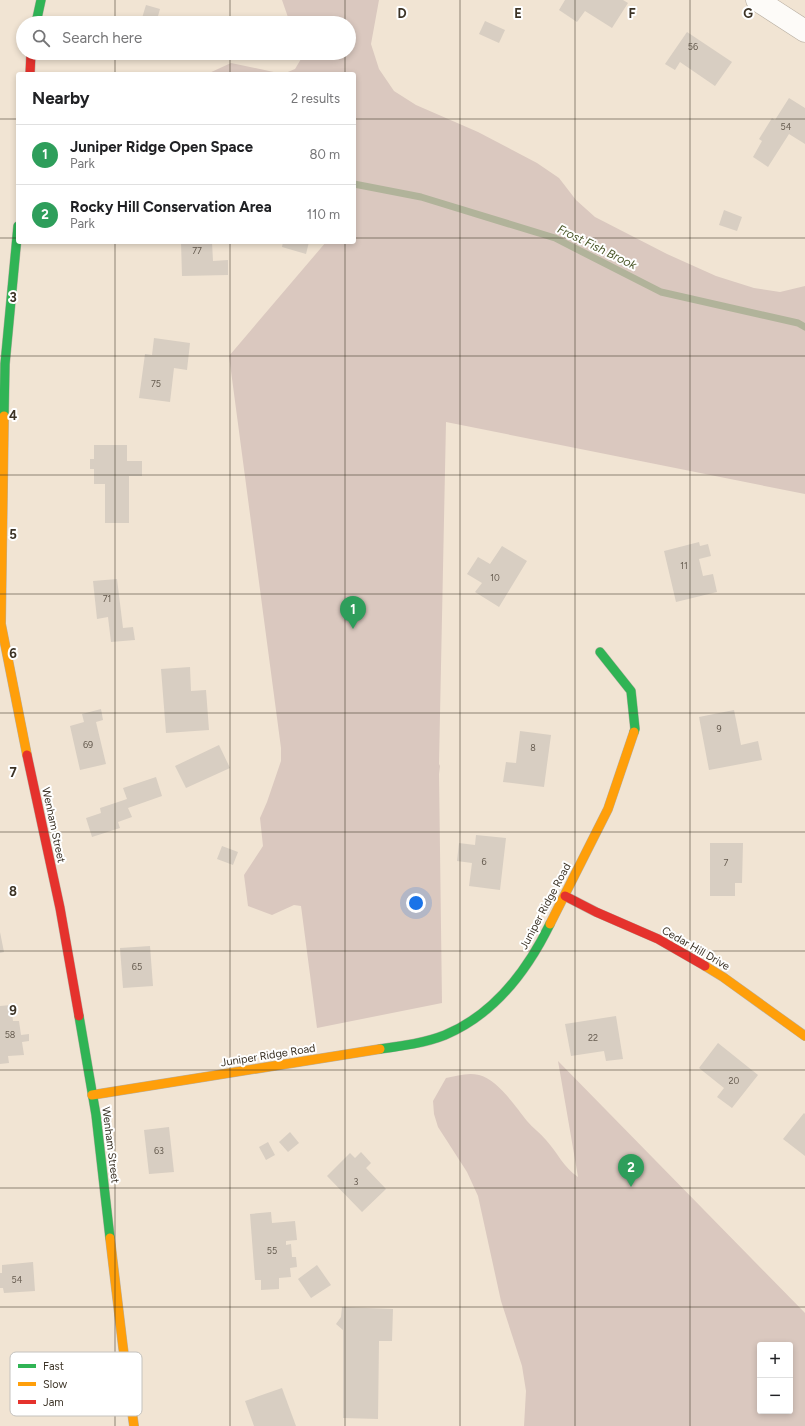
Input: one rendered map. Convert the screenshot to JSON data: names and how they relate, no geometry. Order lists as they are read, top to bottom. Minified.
{"streets":{"main road":["Wenham Street","Juniper Ridge Road","Cedar Hill Drive"]},"crossings":[["Wenham Street","Juniper Ridge Road"],["Juniper Ridge Road","Cedar Hill Drive"]],"water":["Frost Fish Brook"],"house_numbers":["56","54","77","75","11","10","71","9","69","8","6","7","65","58","22","20","63","3","55","54"],"legend":["Fast","Slow","Jam"],"page":{"search":"Search here","heading":["Nearby","2 results"],"list":[{"mark":"1","name":"Juniper Ridge Open Space","note":"Park","value":"80 m"},{"mark":"2","name":"Rocky Hill Conservation Area","note":"Park","value":"110 m"}],"pins":["1","2"],"map_buttons":["+","−"]},"grid":{"columns":["D","E","F","G"],"rows":["3","4","5","6","7","8","9"]}}
